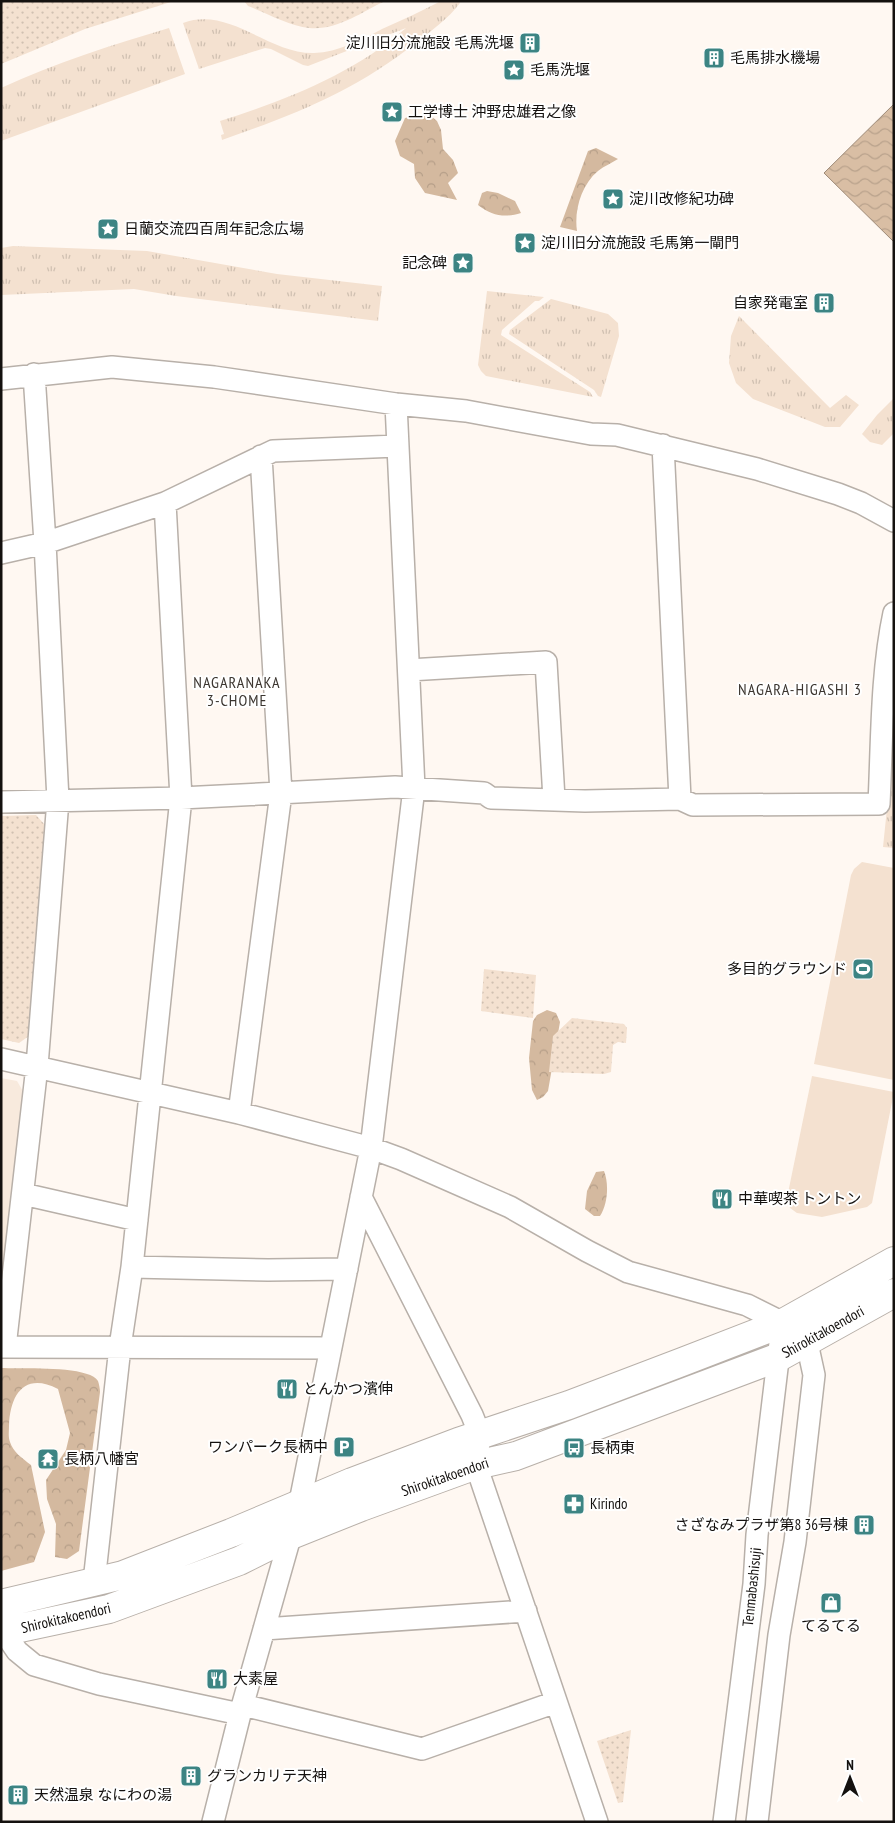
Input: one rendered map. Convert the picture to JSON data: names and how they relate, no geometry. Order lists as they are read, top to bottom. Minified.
{"streets":{"main road":["Shirokitakoendori"],"street":["Tenmabashisuji"]},"crossings":[["Shirokitakoendori","Tenmabashisuji"]],"districts":["NAGARANAKA 3-CHOME","NAGARA-HIGASHI 3"],"places":{"building":["淀川旧分流施設 毛馬洗堰","毛馬排水機場","自家発電室","さざなみプラザ第8 36号棟","グランカリテ天神","天然温泉 なにわの湯"],"place":["毛馬洗堰","工学博士 沖野忠雄君之像","淀川改修紀功碑","日蘭交流四百周年記念広場","淀川旧分流施設 毛馬第一閘門","記念碑"],"sports":["多目的グラウンド"],"restaurant":["中華喫茶 トントン","とんかつ濱伸","大素屋"],"parking":["ワンパーク長柄中"],"bus stop":["長柄東"],"temple":["長柄八幡宮"],"pharmacy":["Kirindo"],"shop":["てるてる"]},"north":"top"}
